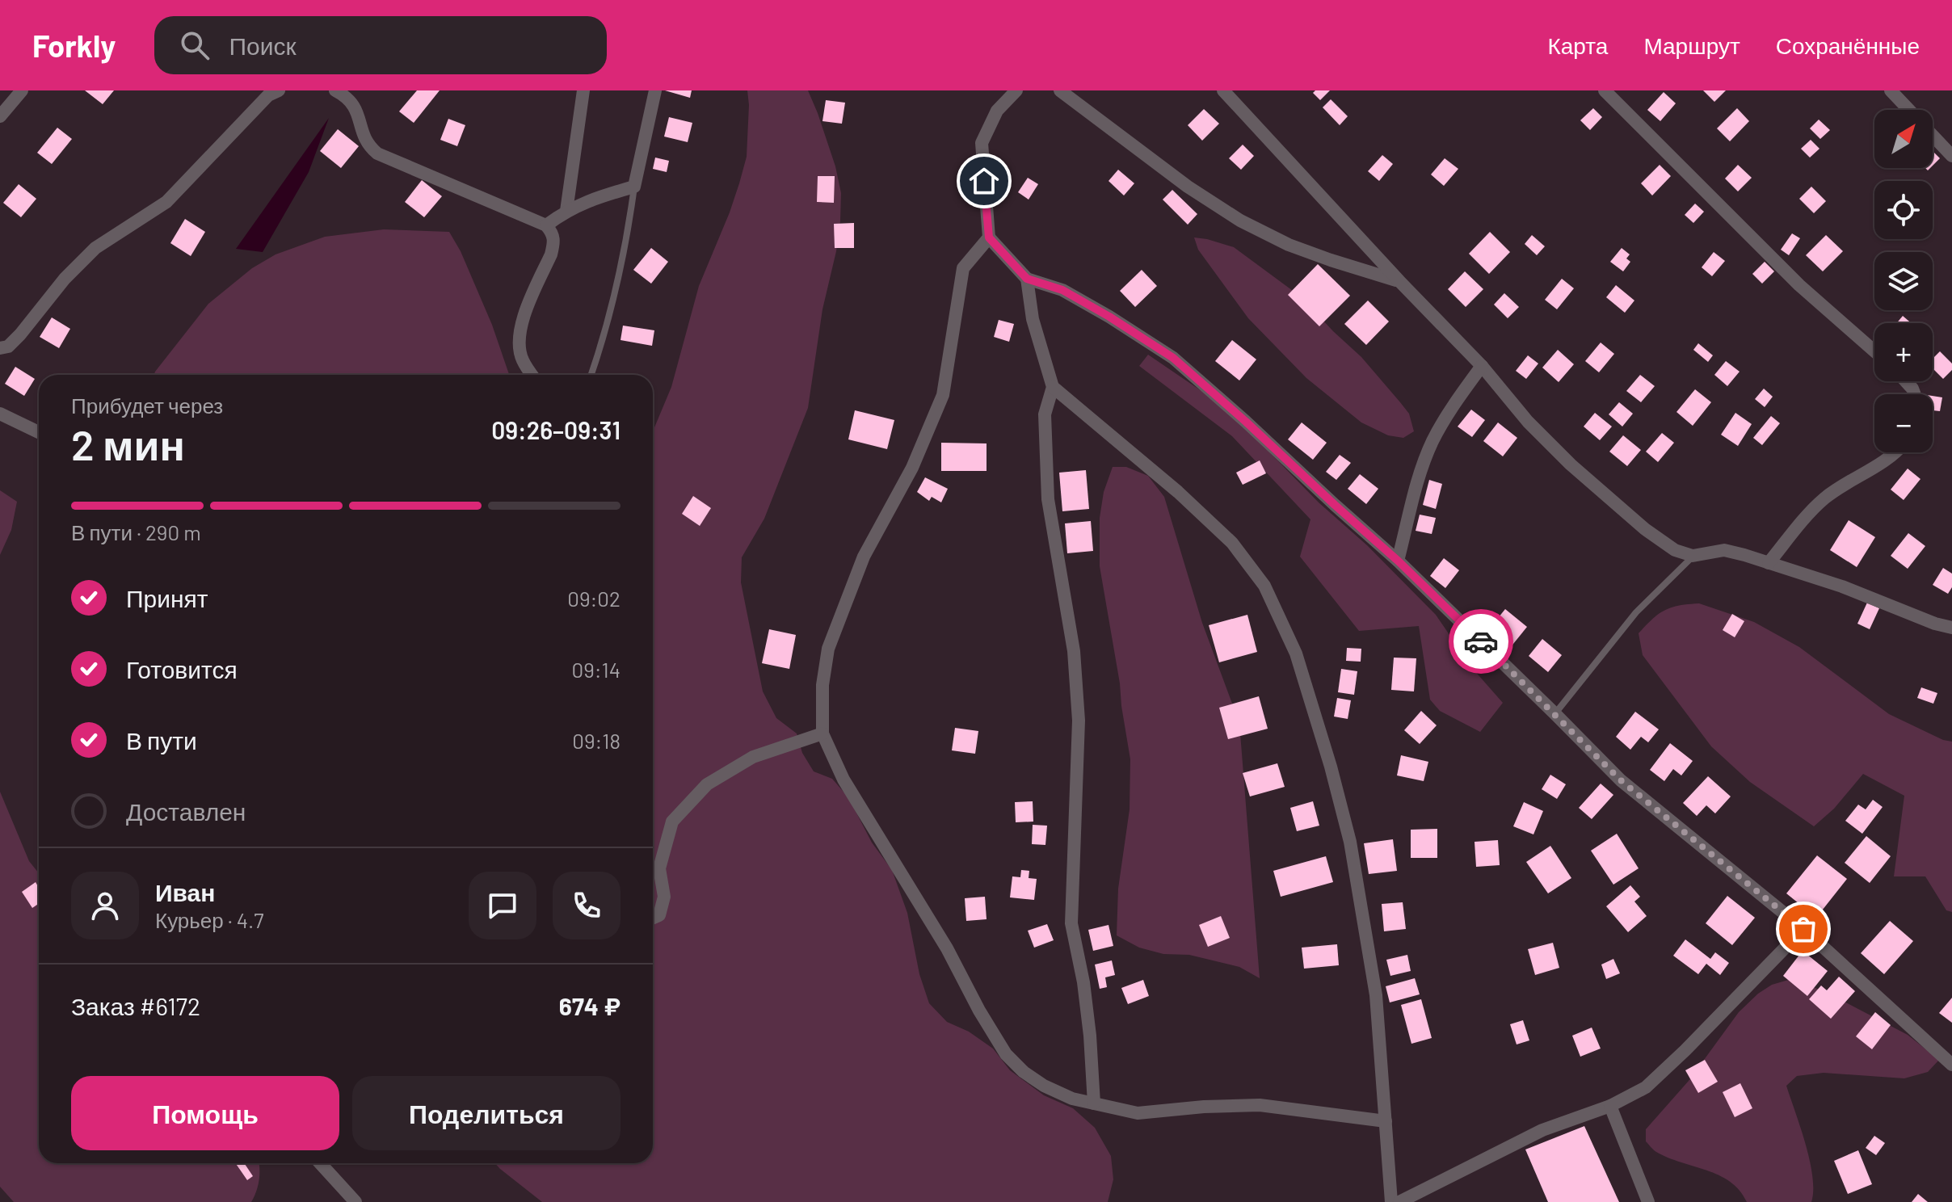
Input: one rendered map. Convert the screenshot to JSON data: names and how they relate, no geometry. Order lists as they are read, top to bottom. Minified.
{"north":"top right","page":{"header":"Forkly","search":"Поиск","nav":["Карта","Маршрут","Сохранённые"],"map_buttons":["+","−"],"heading":["2 мин","Прибудет через","09:26–09:31"],"panel":["Иван","Курьер · 4.7","Заказ #6172","674 ₽"],"bar":"В пути · 290 m","list":[["Принят","09:02"],["Готовится","09:14"],["В пути","09:18"],"Доставлен"],"buttons":["Помощь","Поделиться"]}}
